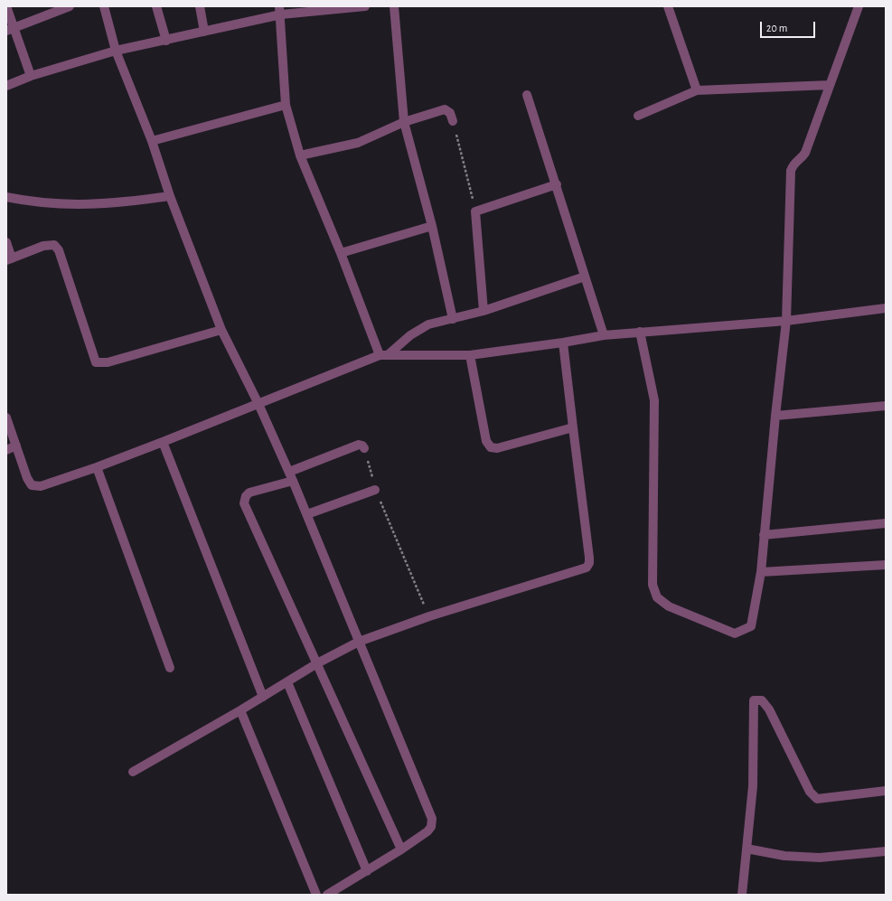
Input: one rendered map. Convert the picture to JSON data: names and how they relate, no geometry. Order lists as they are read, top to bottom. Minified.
{"scale_bar":"20 m"}
